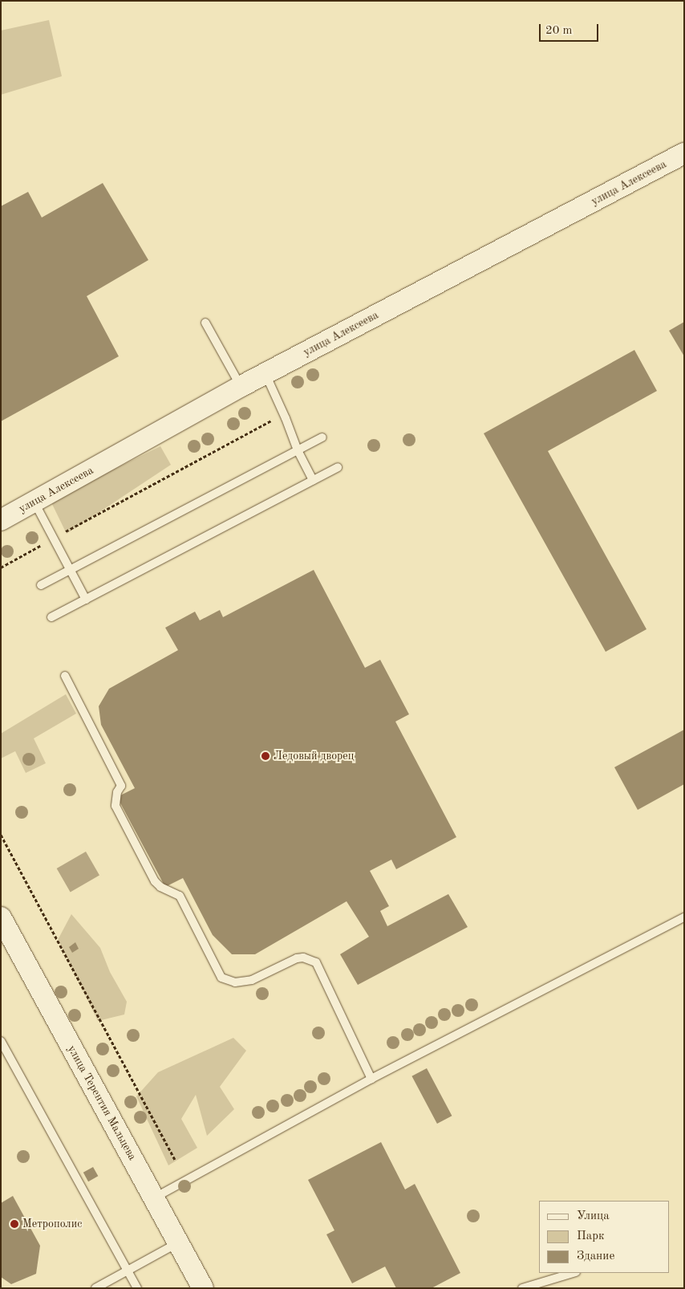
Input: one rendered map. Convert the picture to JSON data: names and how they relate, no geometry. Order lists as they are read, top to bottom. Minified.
{"streets":{"street":["улица Алексеева","улица Терентия Мальцева"]},"places":["Ледовый дворец","Метрополис"],"legend":["Улица","Парк","Здание"],"scale_bar":"20 m"}
